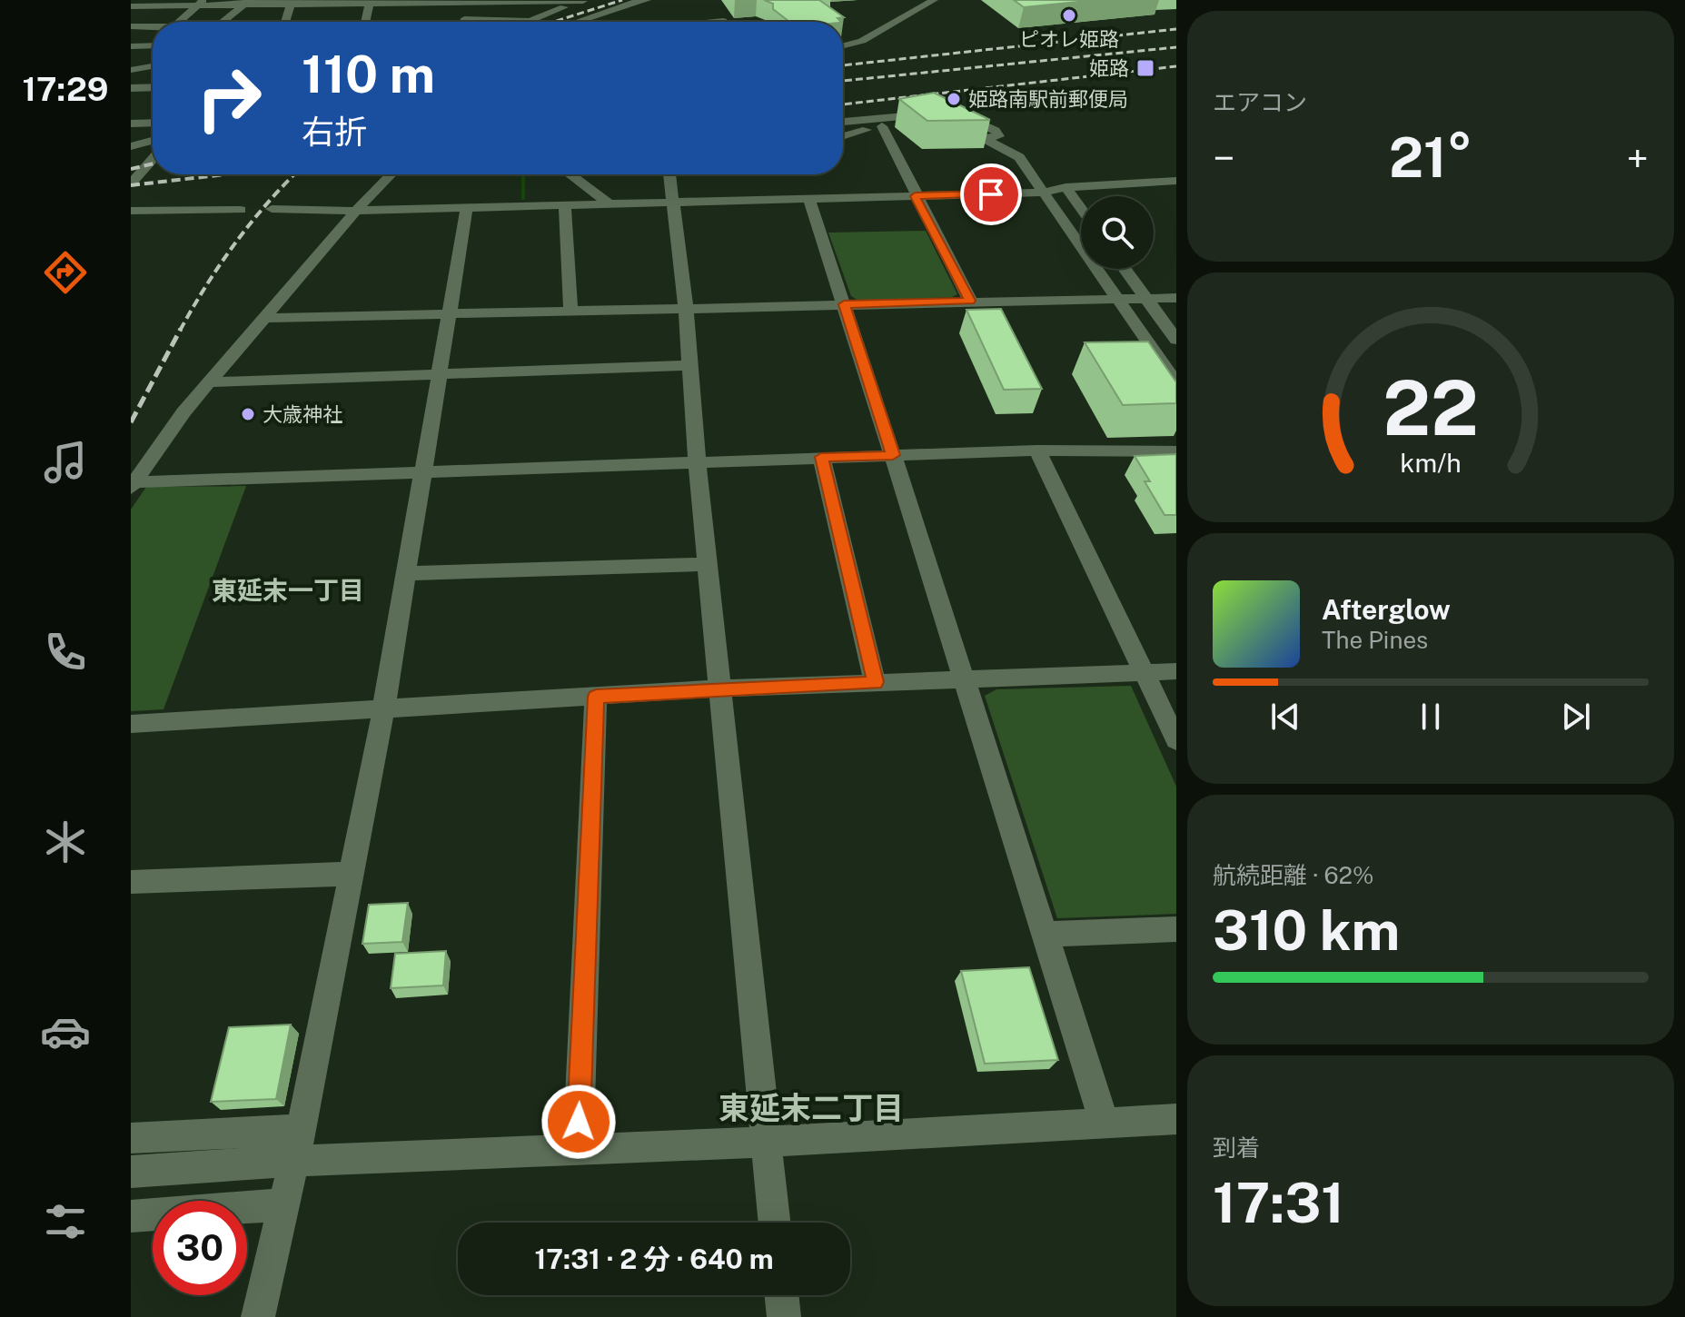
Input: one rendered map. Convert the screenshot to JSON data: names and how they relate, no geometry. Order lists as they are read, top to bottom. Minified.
{"districts":["東延末一丁目","東延末二丁目"],"places":{"other":["ピオレ姫路","姫路南駅前郵便局","大歳神社"],"transit":["姫路"]},"page":{"tabs":"17:29","tile":["エアコン",["航続距離 · 62%","310 km"],["到着","17:31"]],"turn":["110 m","右折"],"heat":["−","21°","+"],"song":["Afterglow","The Pines"],"limit":"30","trip":"17:31 · 2 分 · 640 m","gauge":["22","km/h"]}}
